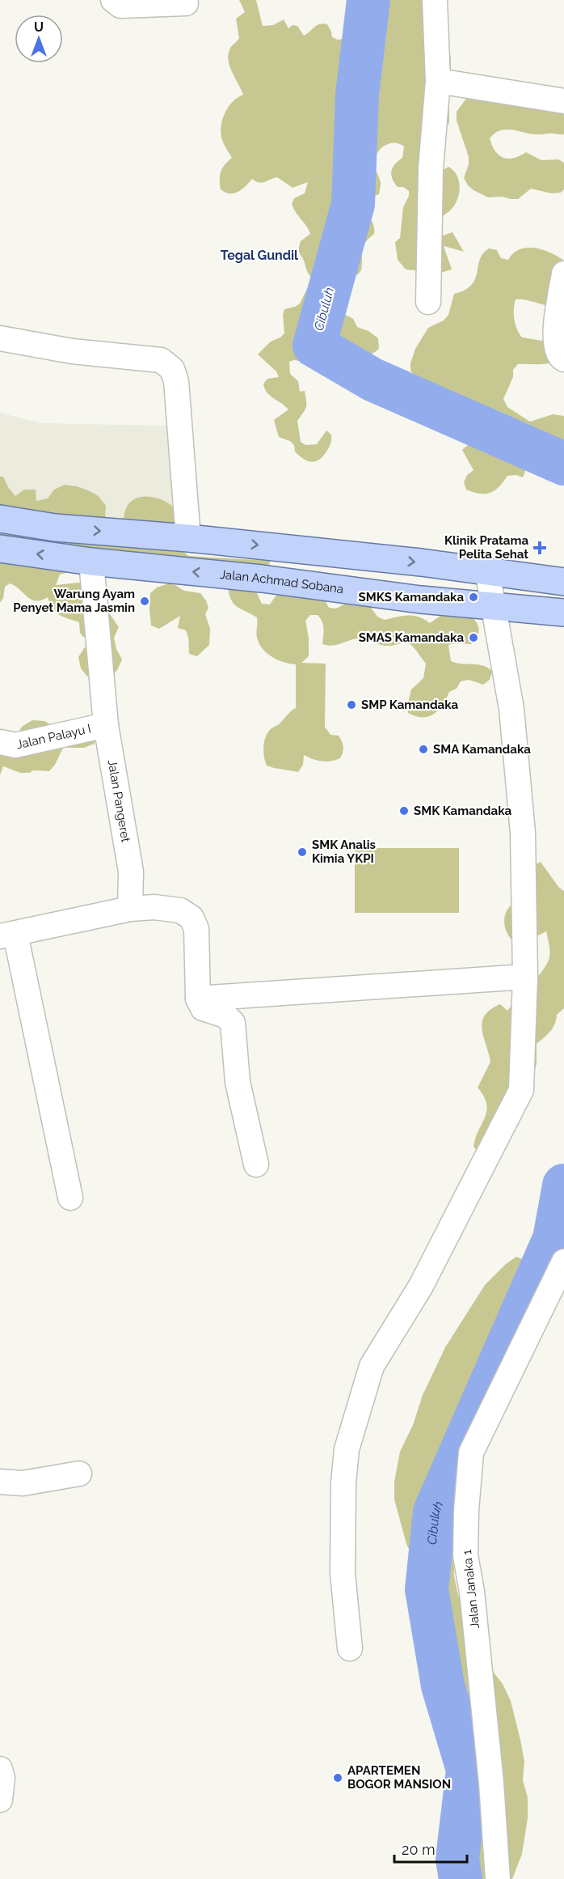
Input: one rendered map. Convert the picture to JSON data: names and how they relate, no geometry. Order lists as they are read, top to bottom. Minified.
{"streets":{"main road":["Jalan Achmad Sobana"],"street":["Jalan Palayu I","Jalan Pangeret","Jalan Janaka 1"]},"crossings":[["Jalan Achmad Sobana","Jalan Pangeret"],["Jalan Palayu I","Jalan Pangeret"]],"districts":["Tegal Gundil"],"water":["Cibuluh"],"places":{"health":["Klinik Pratama Pelita Sehat"],"other":["SMKS Kamandaka","Warung Ayam Penyet Mama Jasmin","SMAS Kamandaka","SMP Kamandaka","SMA Kamandaka","SMK Kamandaka","SMK Analis Kimia YKPI","APARTEMEN BOGOR MANSION"]},"scale_bar":"20 m","north":"top"}
